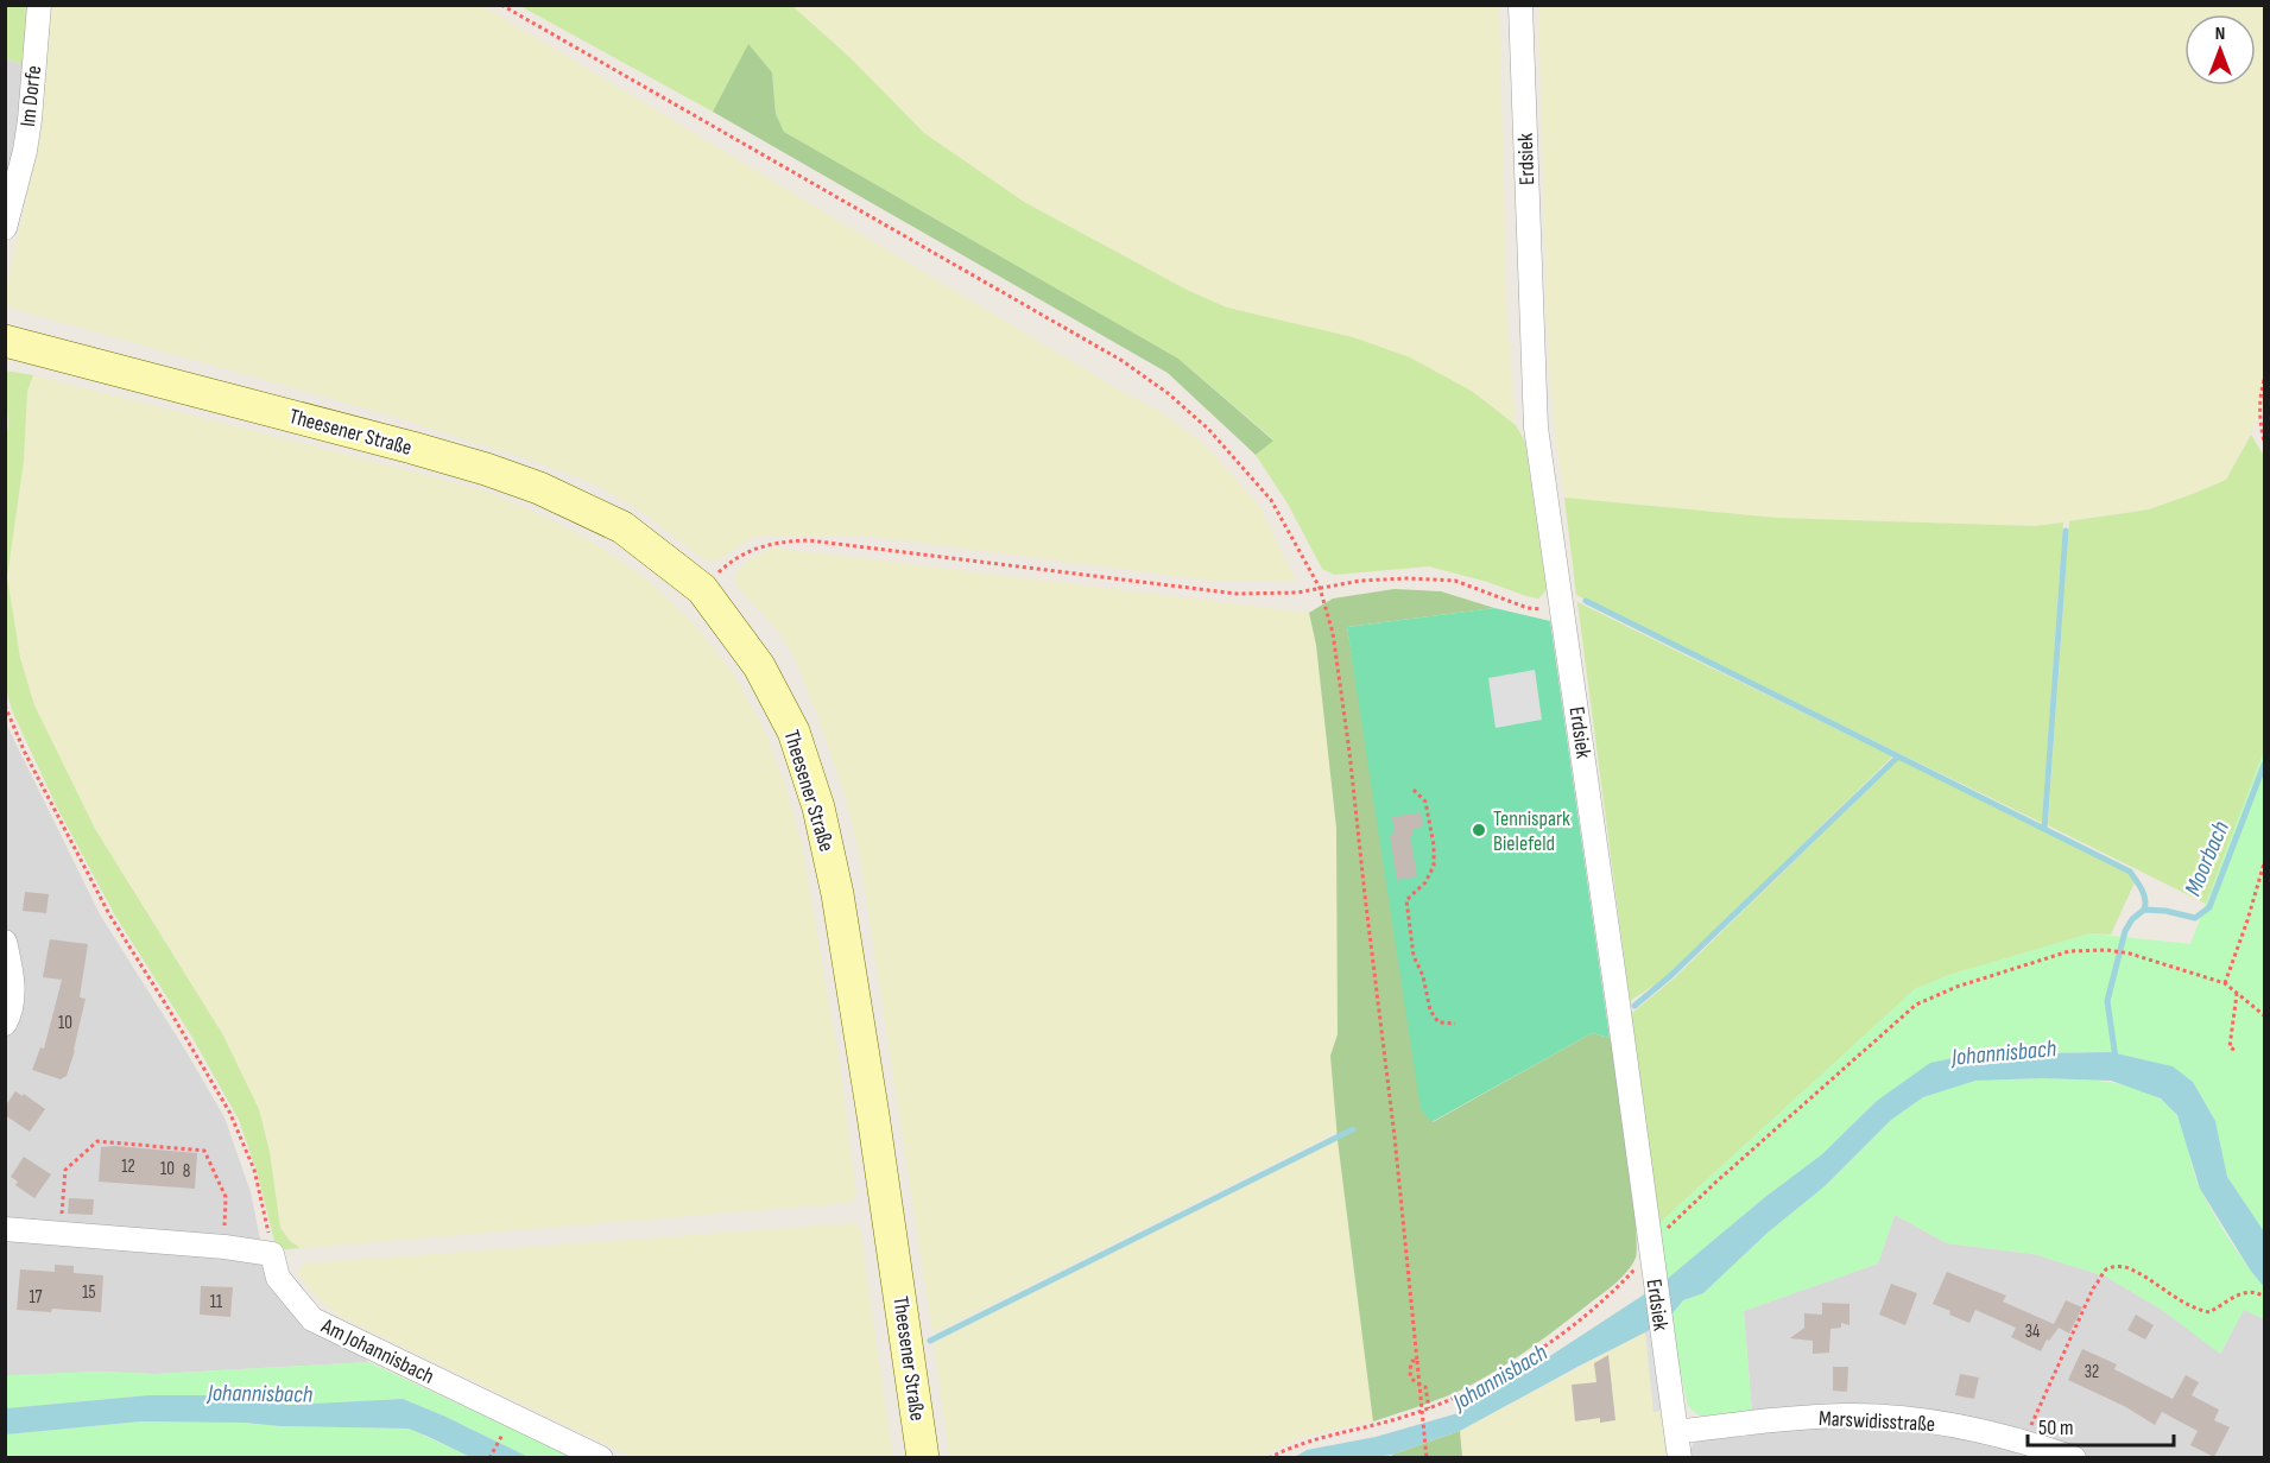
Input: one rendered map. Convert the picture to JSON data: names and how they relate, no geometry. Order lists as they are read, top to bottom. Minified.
{"streets":{"street":["Im Dorfe","Erdsiek","Theesener Straße","Am Johannisbach","Marswidisstraße"]},"crossings":[["Erdsiek","Marswidisstraße"]],"water":["Moorbach","Johannisbach"],"places":["Tennispark Bielefeld"],"house_numbers":["10","12","10","8","15","17","11","34","32"],"scale_bar":"50 m","north":"top"}
